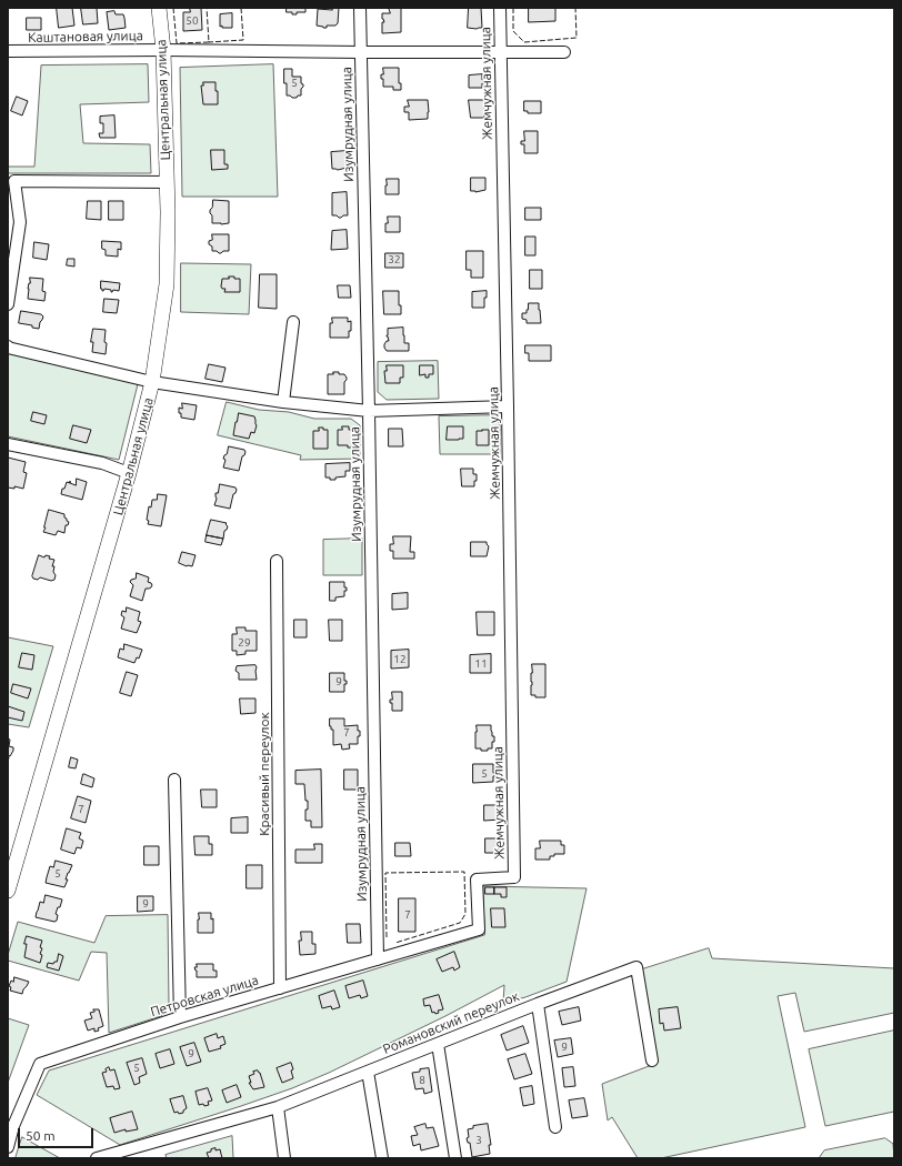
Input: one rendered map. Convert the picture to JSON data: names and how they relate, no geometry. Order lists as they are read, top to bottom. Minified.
{"streets":{"main road":["Центральная улица"],"street":["Каштановая улица","Жемчужная улица","Изумрудная улица","Красивый переулок","Петровская улица","Романовский переулок"]},"crossings":[["Каштановая улица","Жемчужная улица"],["Каштановая улица","Центральная улица"],["Каштановая улица","Изумрудная улица"],["Жемчужная улица","Петровская улица"],["Изумрудная улица","Петровская улица"],["Красивый переулок","Петровская улица"]],"house_numbers":["50","5","32","29","12","11","9","7","5","7","5","9","7","9","9","5","8","3"],"scale_bar":"50 m"}
